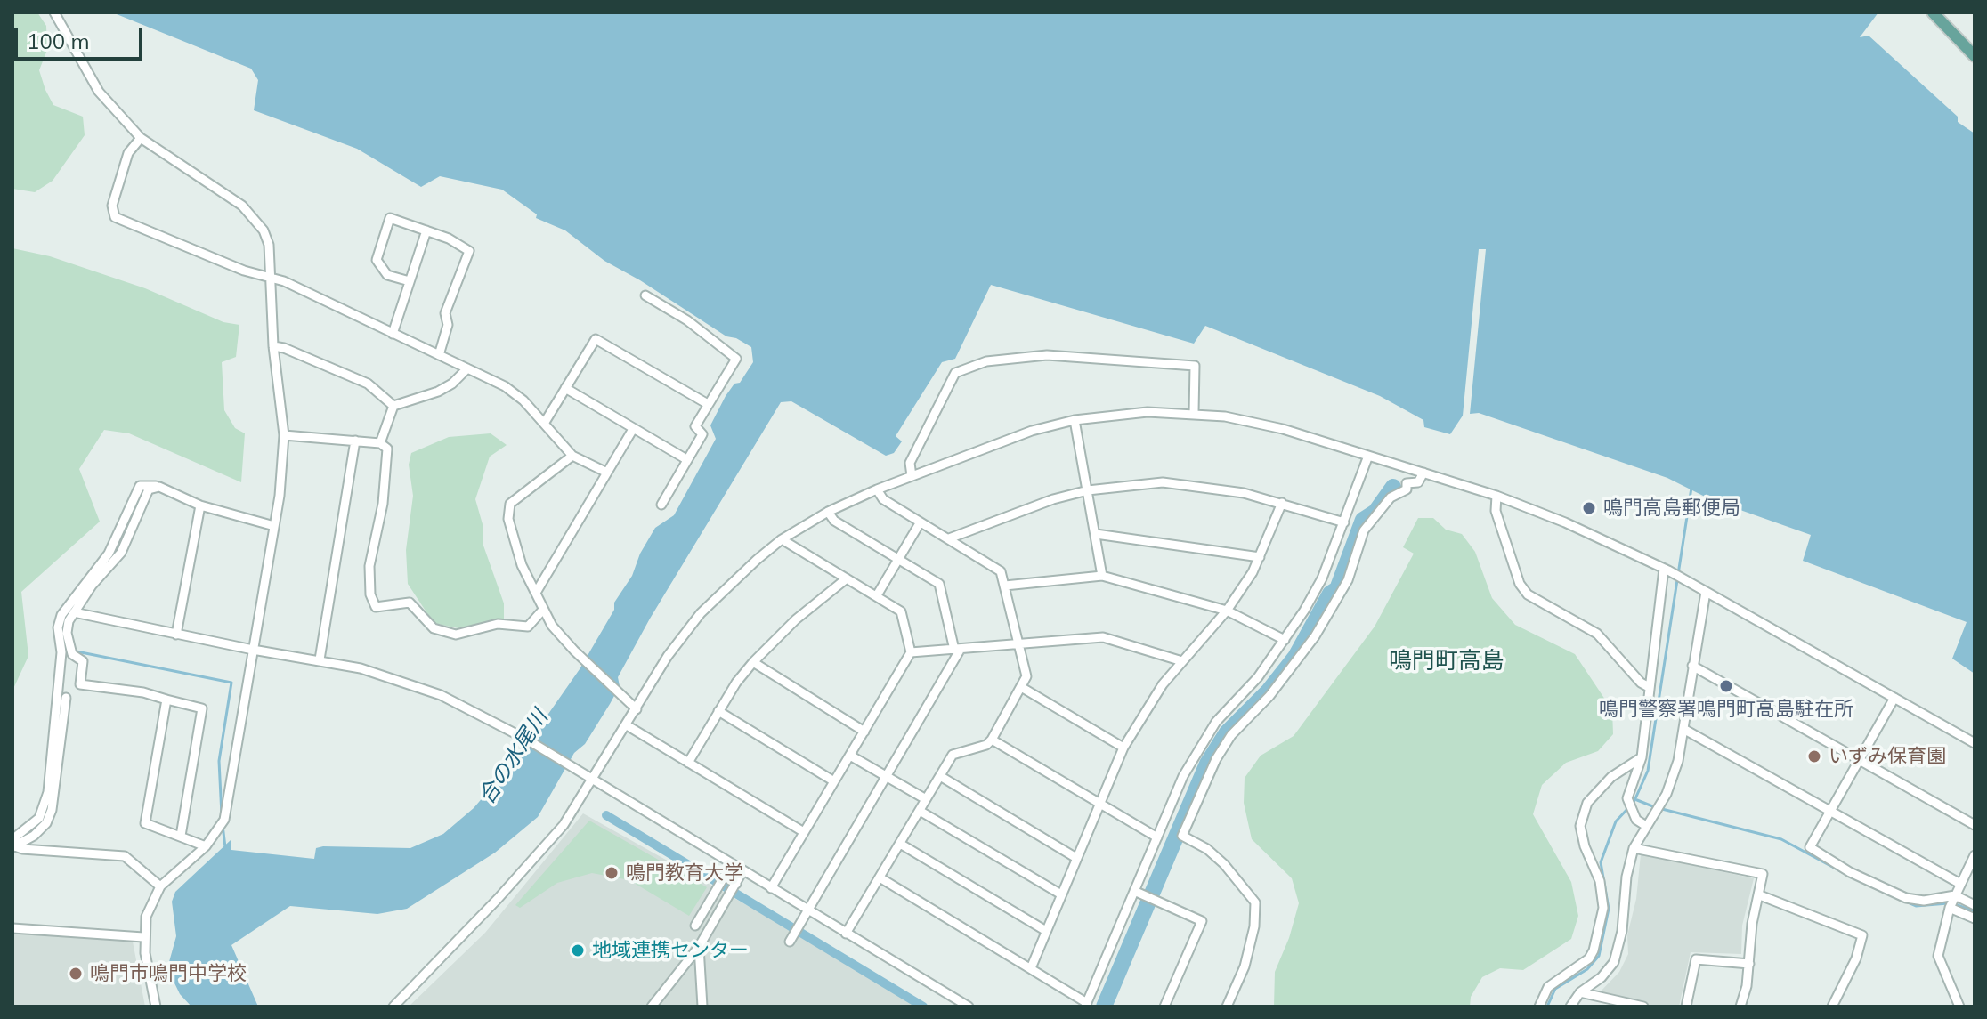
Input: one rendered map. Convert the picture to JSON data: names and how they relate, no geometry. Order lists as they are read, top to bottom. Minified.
{"districts":["鳴門町高島"],"water":["合の水尾川"],"places":["鳴門高島郵便局","鳴門警察署鳴門町高島駐在所","いずみ保育園","鳴門教育大学","地域連携センター","鳴門市鳴門中学校"],"scale_bar":"100 m"}
